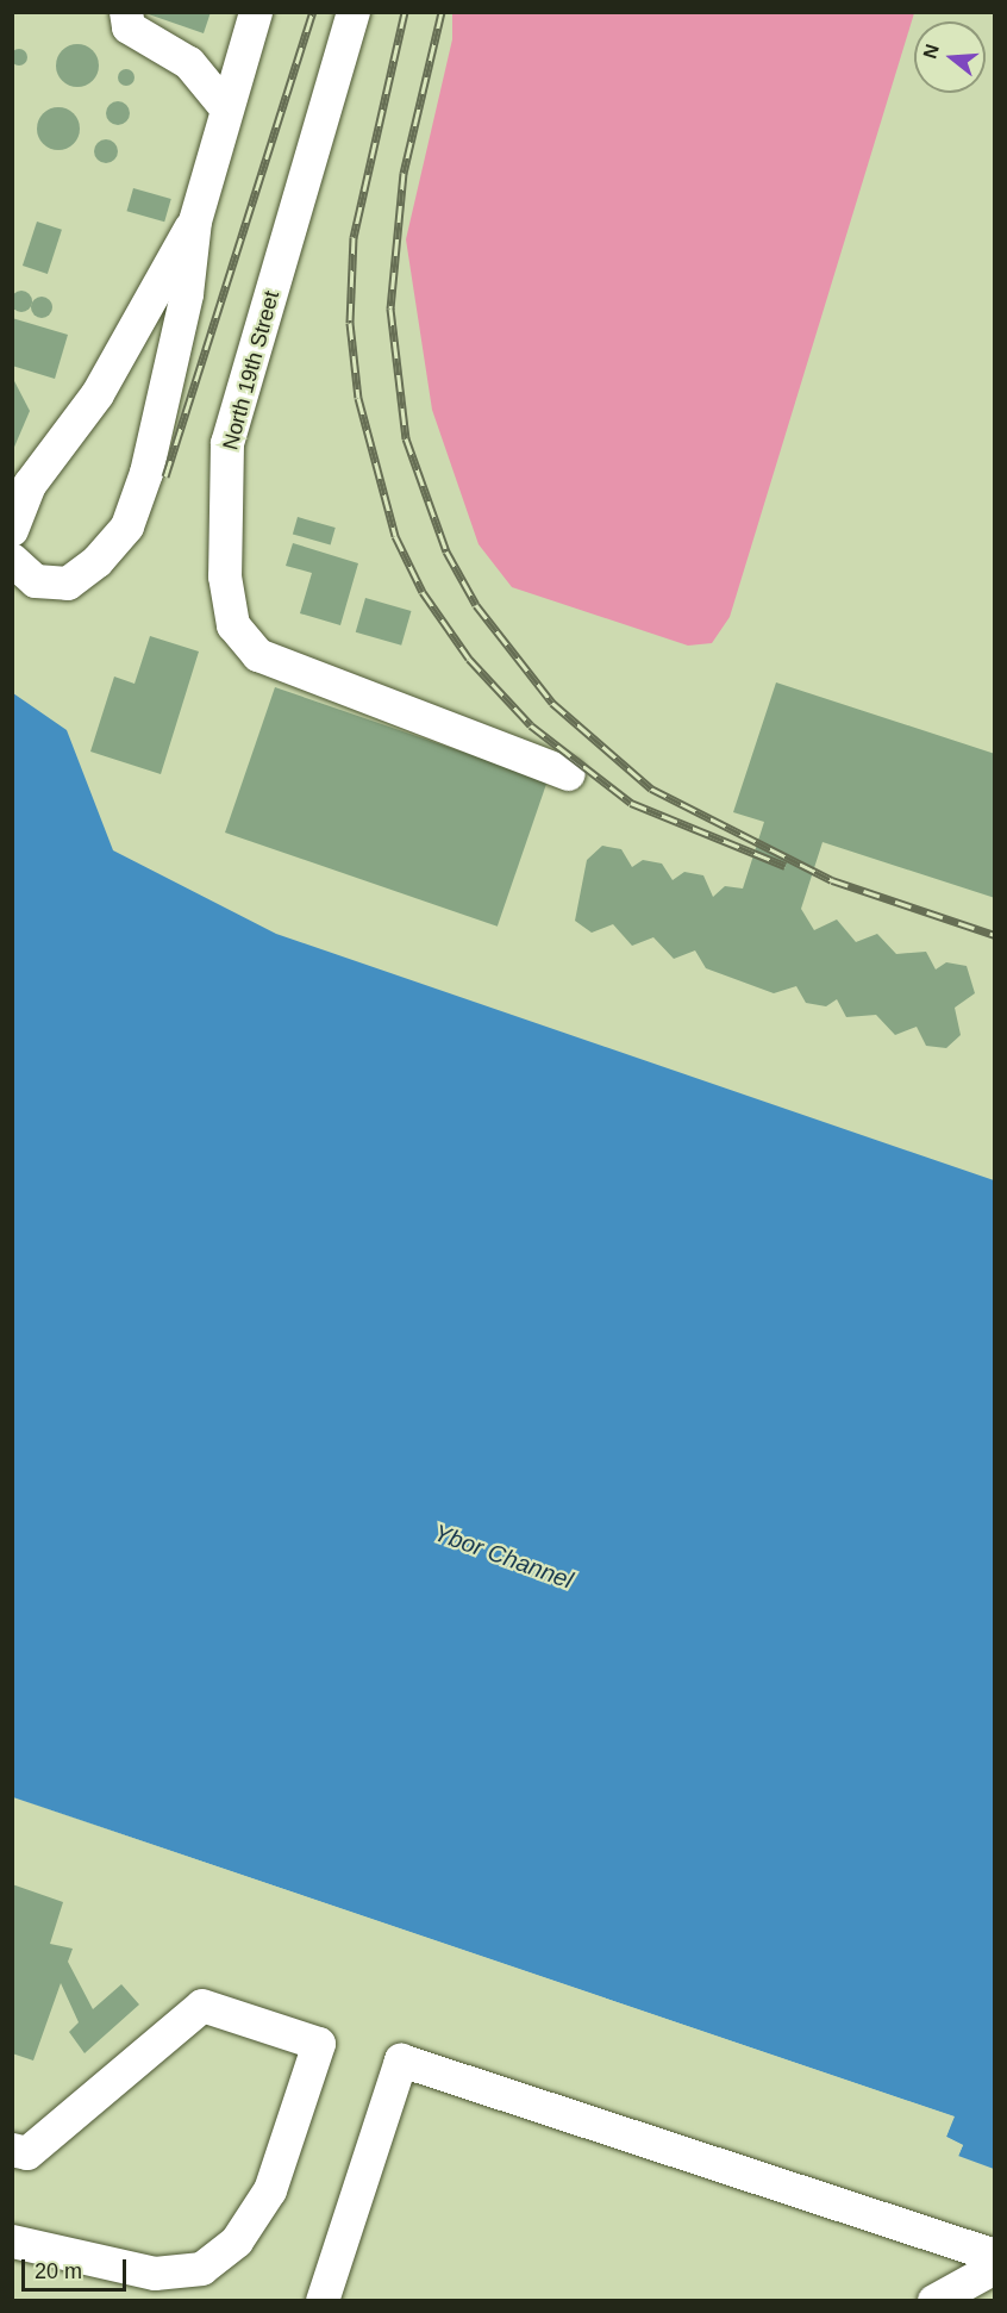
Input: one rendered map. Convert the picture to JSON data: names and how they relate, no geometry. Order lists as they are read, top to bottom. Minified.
{"streets":{"street":["North 19th Street"]},"water":["Ybor Channel"],"scale_bar":"20 m","north":"left"}
